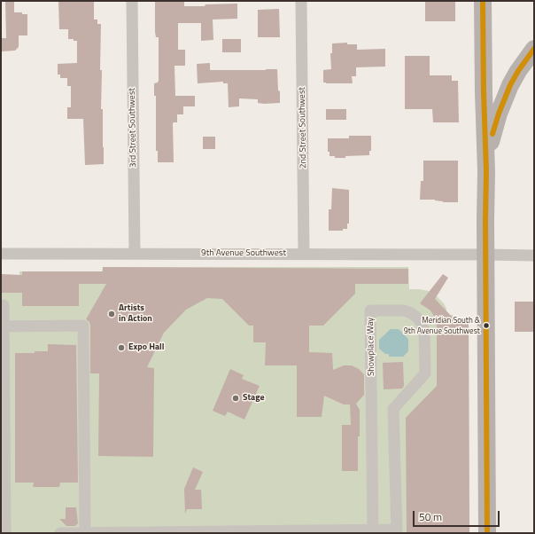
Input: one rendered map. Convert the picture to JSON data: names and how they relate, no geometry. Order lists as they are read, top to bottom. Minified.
{"streets":{"street":["3rd Street Southwest","2nd Street Southwest","9th Avenue Southwest","Showplace Way"]},"crossings":[["3rd Street Southwest","9th Avenue Southwest"],["2nd Street Southwest","9th Avenue Southwest"]],"places":["Artists in Action","Meridian South & 9th Avenue Southwest","Expo Hall","Stage"],"scale_bar":"50 m"}
